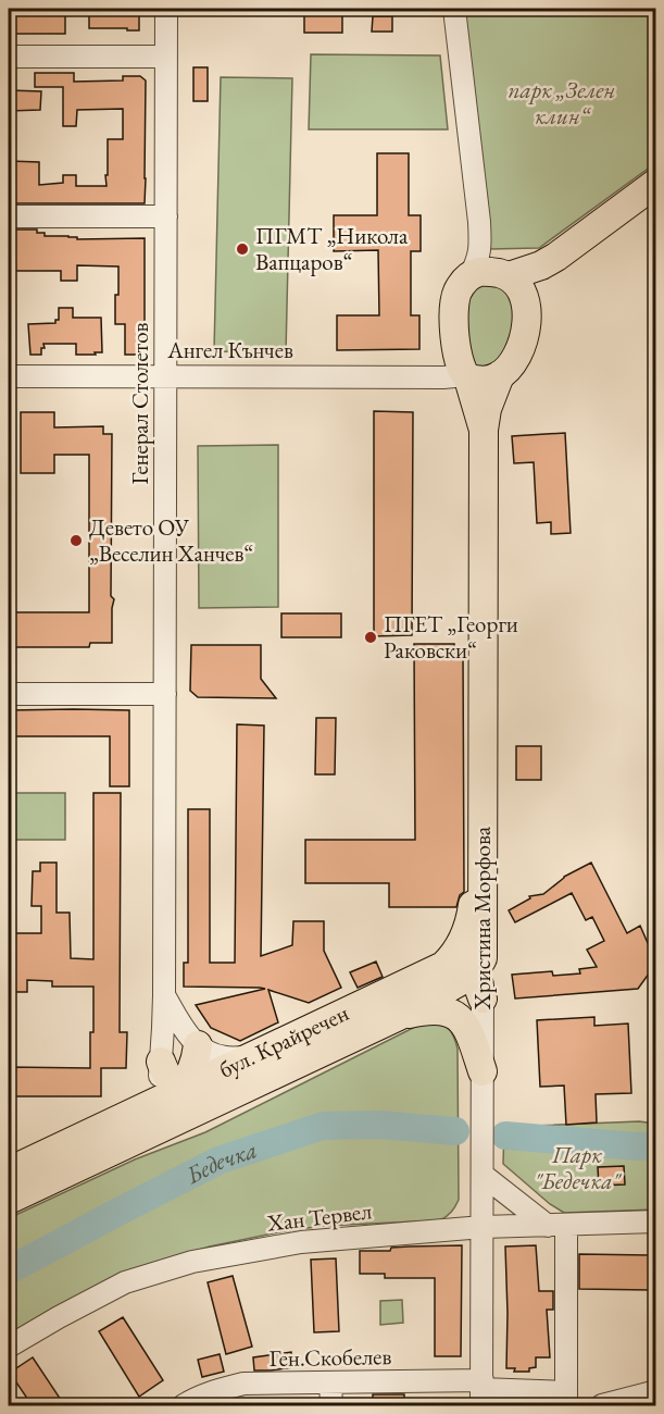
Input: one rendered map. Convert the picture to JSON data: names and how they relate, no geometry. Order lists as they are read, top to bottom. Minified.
{"streets":{"main road":["Христина Морфова","бул. Крайречен"],"street":["Ангел Кънчев","Генерал Столетов","Хан Тервел","Ген.Скобелев"]},"crossings":[["Ангел Кънчев","Генерал Столетов"],["Ангел Кънчев","Христина Морфова"],["Генерал Столетов","бул. Крайречен"],["Христина Морфова","бул. Крайречен"],["Христина Морфова","Хан Тервел"],["Христина Морфова","Ген.Скобелев"]],"water":["Бедечка"],"parks":["парк „Зелен клин“","Парк \"Бедечка\""],"places":["ПГМТ „Никола Вапцаров“","Девето ОУ „Веселин Ханчев“","ПГЕТ „Георги Раковски“"]}
